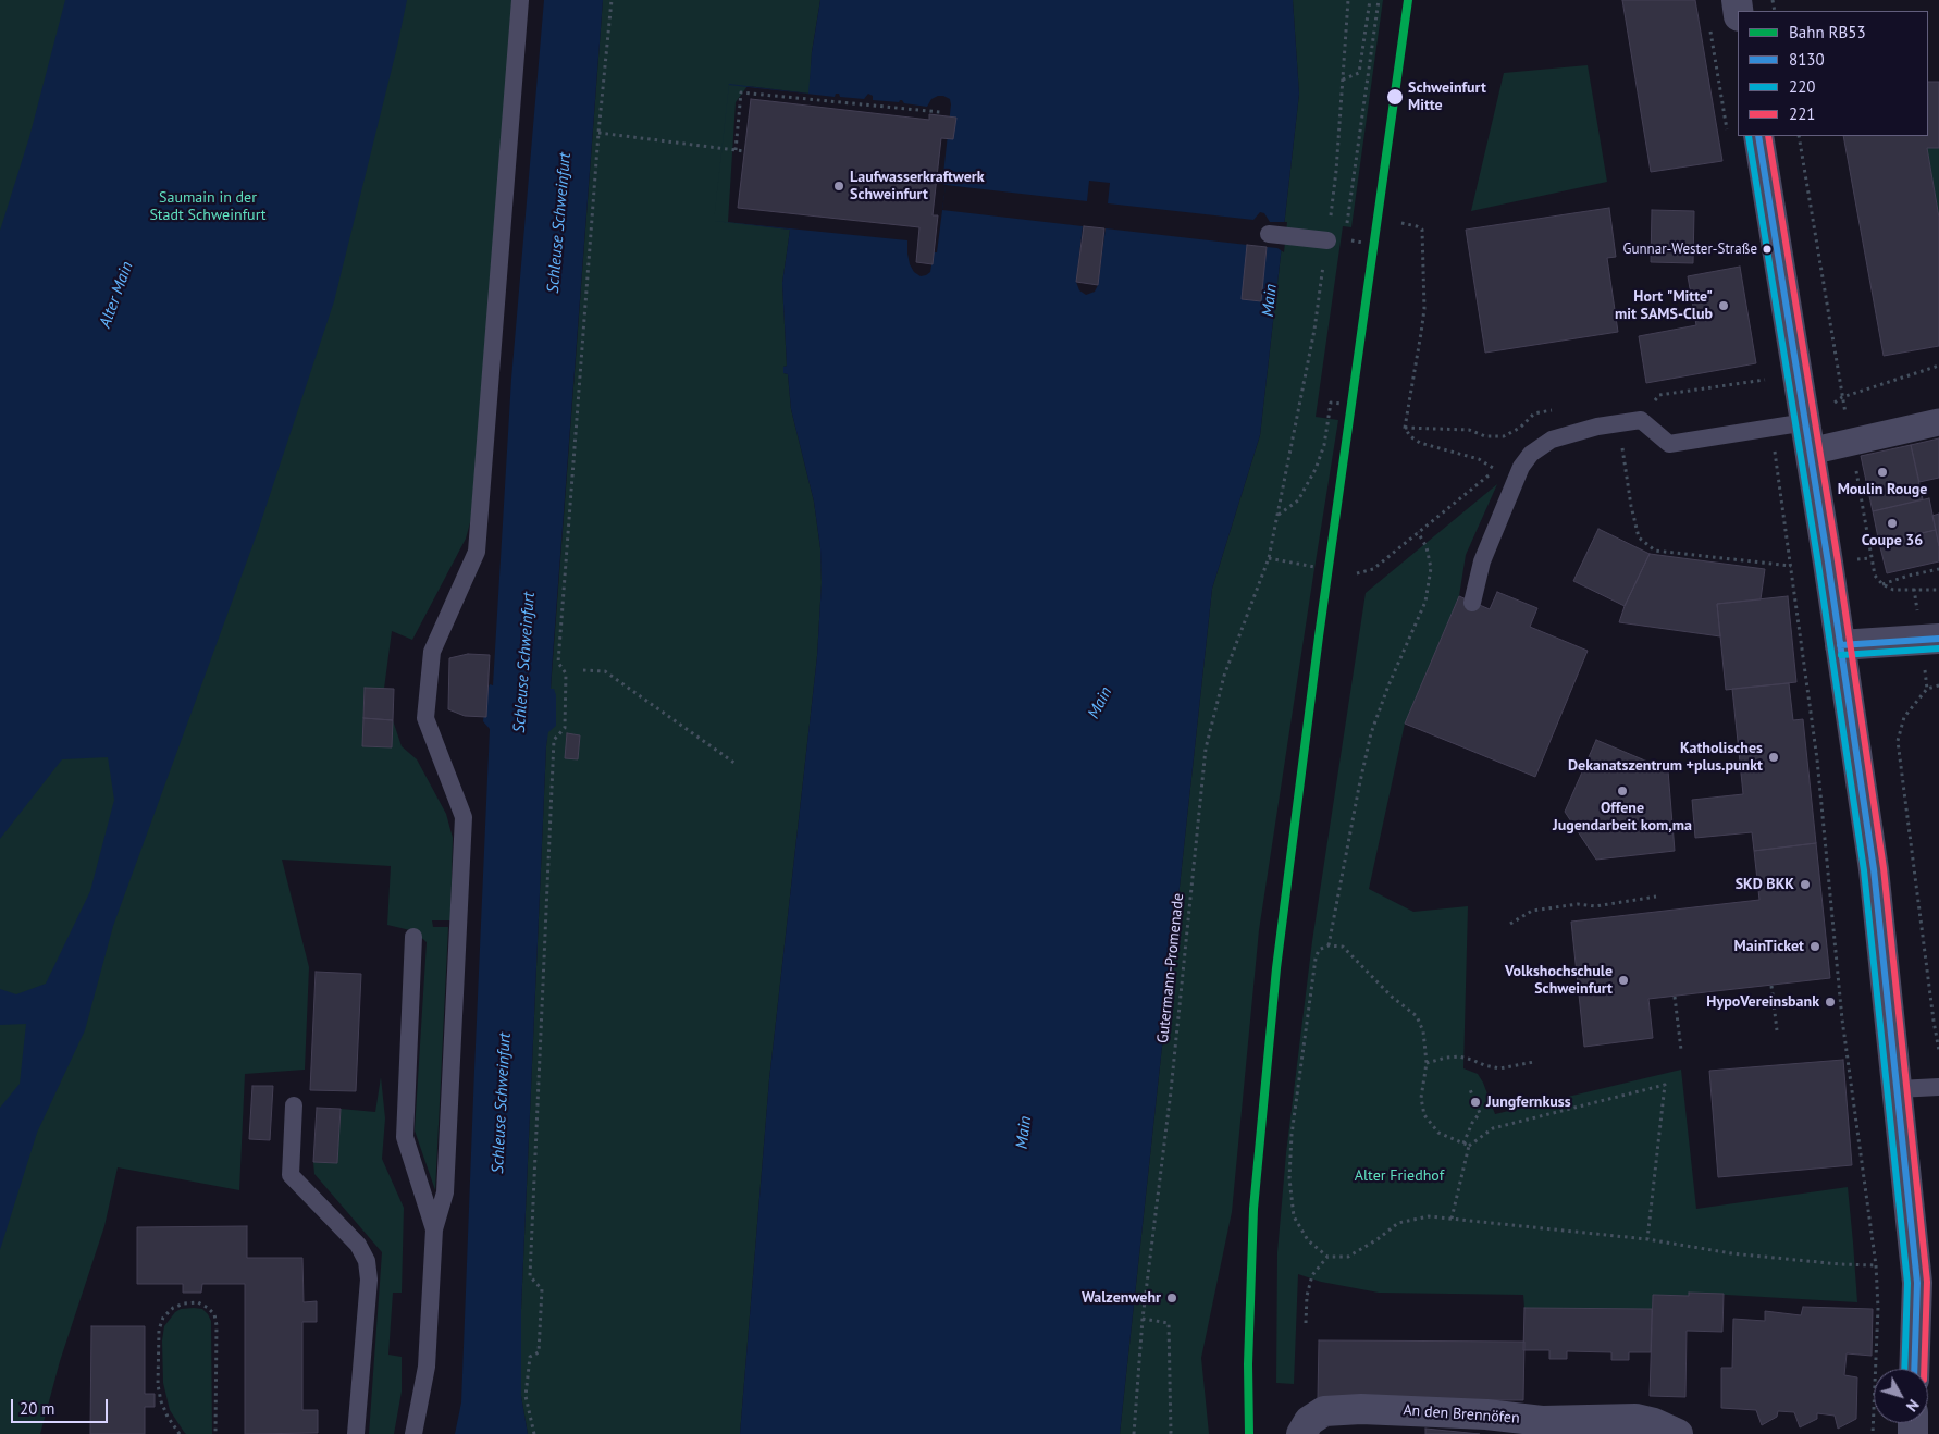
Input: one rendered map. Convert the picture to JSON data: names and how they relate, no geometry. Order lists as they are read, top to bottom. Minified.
{"streets":{"street":["An den Brennöfen"],"path":["Gutermann-Promenade"]},"water":["Schleuse Schweinfurt","Alter Main","Main"],"parks":["Saumain in der Stadt Schweinfurt","Alter Friedhof"],"places":["Schweinfurt Mitte","Laufwasserkraftwerk Schweinfurt","Gunnar-Wester-Straße","Hort \"Mitte\" mit SAMS-Club","Moulin Rouge","Coupe 36","Katholisches Dekanatszentrum +plus.punkt","Offene Jugendarbeit kom,ma","SKD BKK","MainTicket","Volkshochschule Schweinfurt","HypoVereinsbank","Jungfernkuss","Walzenwehr"],"lines":["rail line RB53","transit line 8130","transit line 220","transit line 221"],"legend":["Bahn RB53","8130","220","221"],"scale_bar":"20 m","north":"bottom right"}
